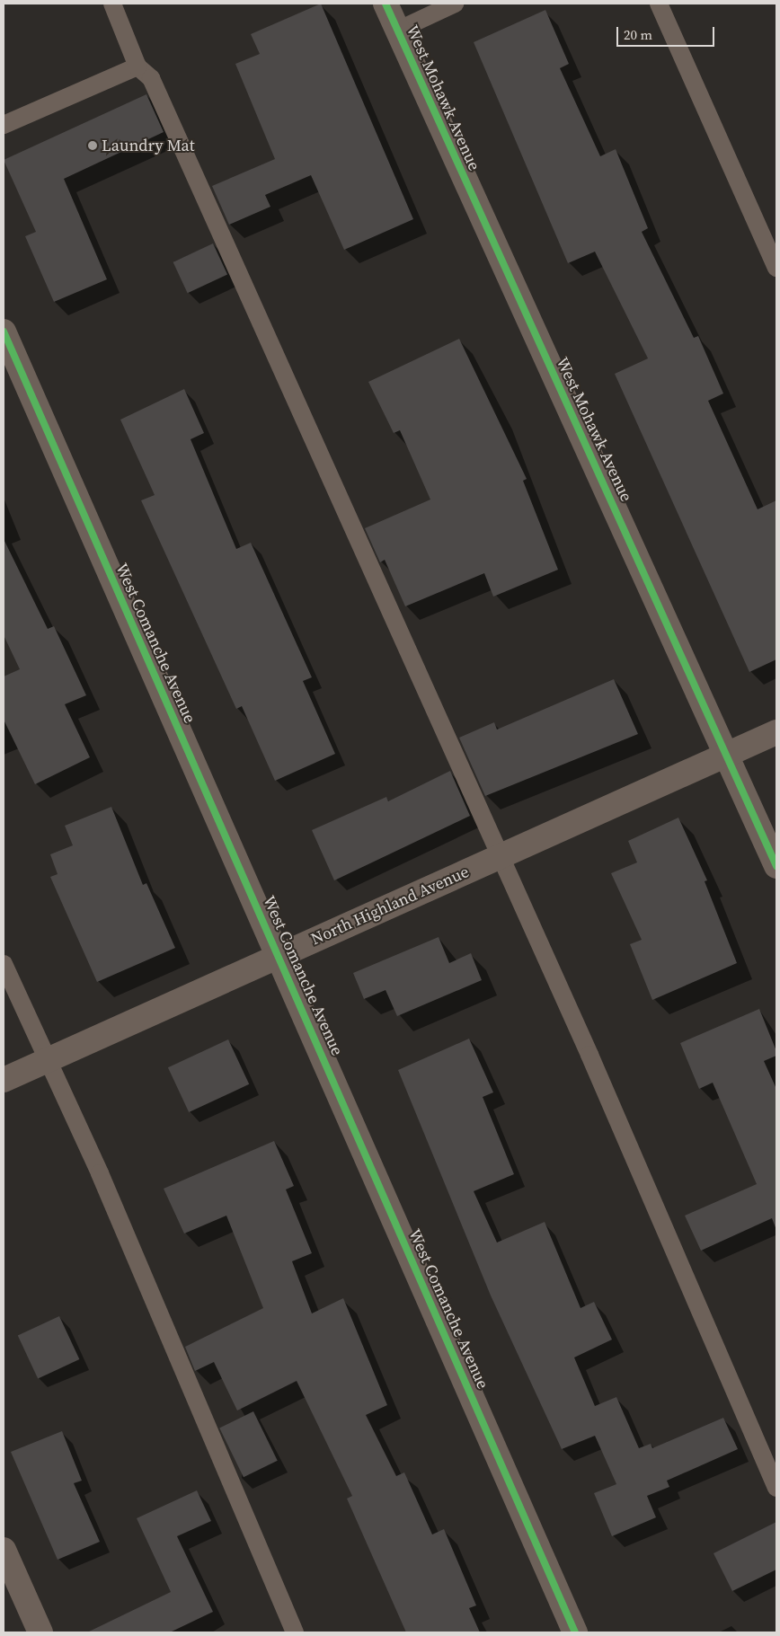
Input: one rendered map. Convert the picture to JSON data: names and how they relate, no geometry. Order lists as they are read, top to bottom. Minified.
{"streets":{"street":["West Mohawk Avenue","West Comanche Avenue","North Highland Avenue"]},"crossings":[["West Mohawk Avenue","North Highland Avenue"],["West Comanche Avenue","North Highland Avenue"]],"places":["Laundry Mat"],"scale_bar":"20 m"}
